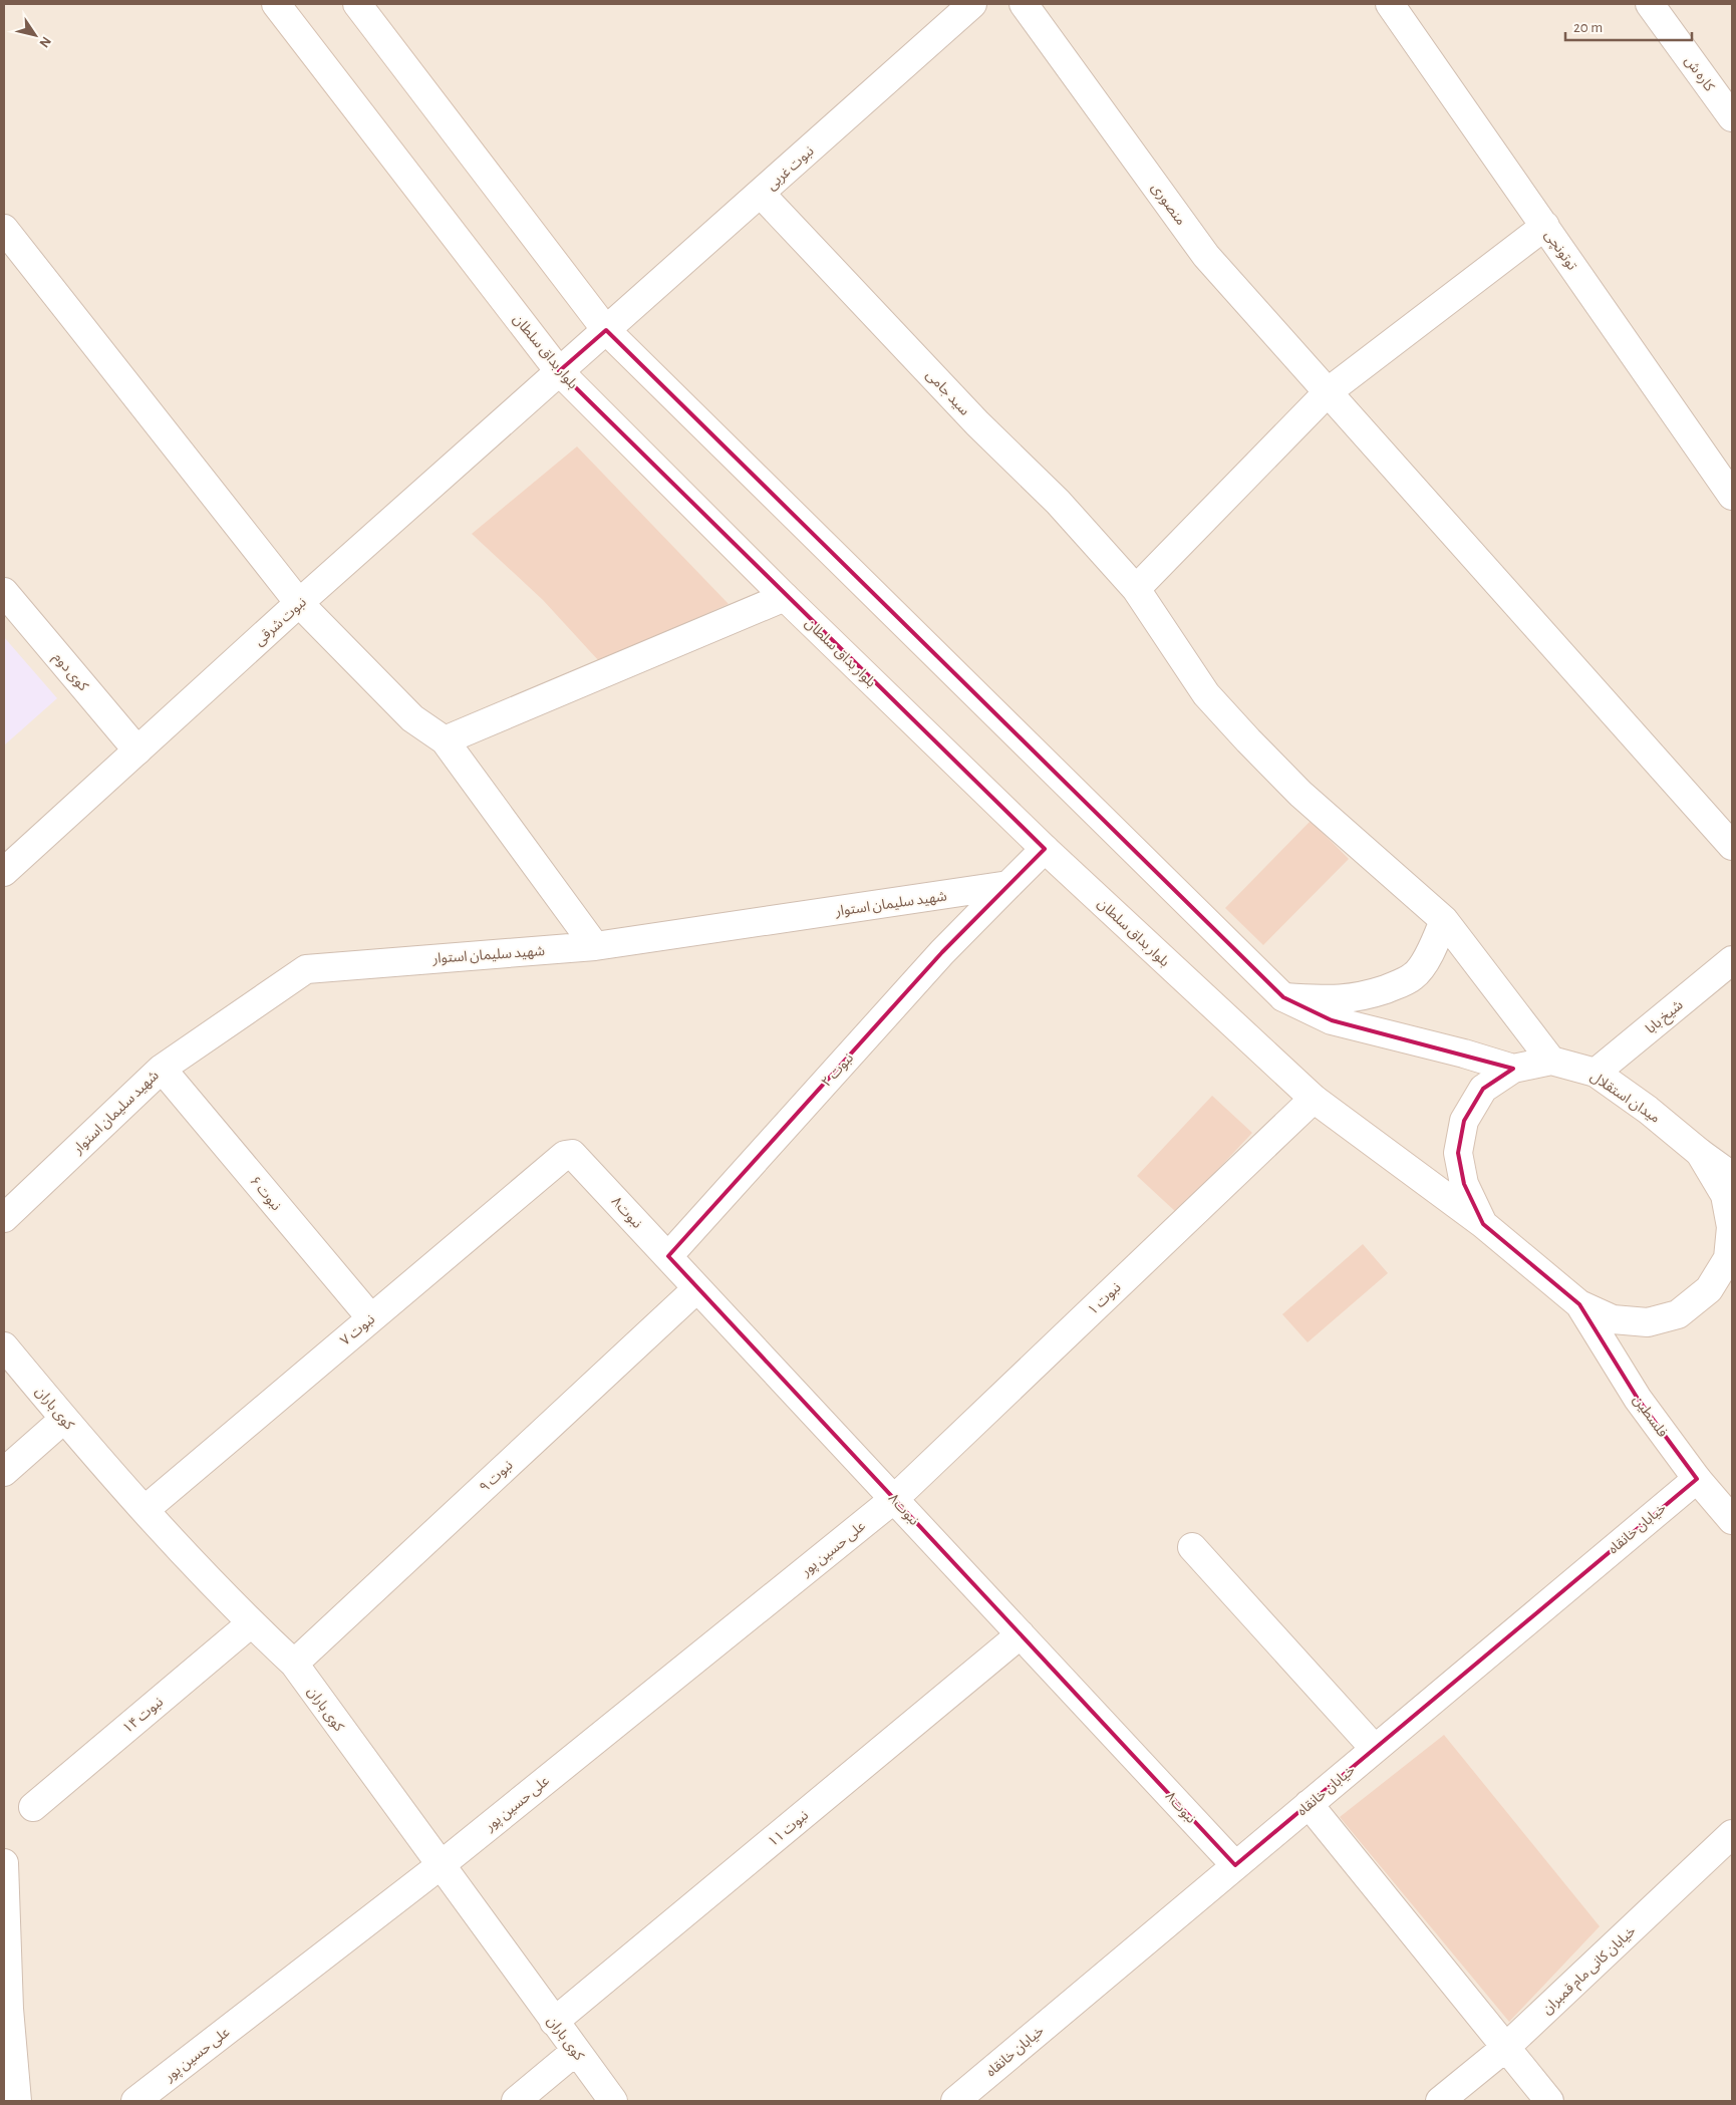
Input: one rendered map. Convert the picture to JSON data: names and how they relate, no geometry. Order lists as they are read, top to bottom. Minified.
{"streets":{"street":["کاره ش","نبوت غربی","منصوری","توتونچی","بلوار بداق سلطان","سید جامی","نبوت شرقی","کوی دوم","شهید سلیمان استوار","شیخ بابا","نبوت ۲","میدان استقلال","نبوت ۶","نبوت۸","نبوت ۱","نبوت ۷","کوی باران","فلسطین","نبوت ۹","خیابان خانقاه","علی حسین پور","نبوت ۱۴","نبوت ۱۱","خیابان کانی مام قمبران"]},"crossings":[["نبوت غربی","بلوار بداق سلطان"],["نبوت غربی","سید جامی"],["نبوت غربی","نبوت شرقی"],["بلوار بداق سلطان","نبوت شرقی"],["بلوار بداق سلطان","میدان استقلال"],["بلوار بداق سلطان","نبوت ۱"],["سید جامی","میدان استقلال"],["نبوت شرقی","کوی دوم"],["شهید سلیمان استوار","نبوت ۲"],["شهید سلیمان استوار","نبوت ۶"],["شیخ بابا","میدان استقلال"],["نبوت ۲","نبوت۸"],["میدان استقلال","فلسطین"],["نبوت ۶","نبوت ۷"],["نبوت۸","نبوت ۱"],["نبوت۸","نبوت ۷"],["نبوت۸","نبوت ۹"],["نبوت۸","خیابان خانقاه"],["نبوت۸","علی حسین پور"],["نبوت۸","نبوت ۱۱"],["نبوت ۱","علی حسین پور"],["نبوت ۷","کوی باران"],["کوی باران","نبوت ۹"],["کوی باران","علی حسین پور"],["کوی باران","نبوت ۱۴"],["کوی باران","نبوت ۱۱"],["فلسطین","خیابان خانقاه"]],"scale_bar":"20 m","north":"bottom right"}
